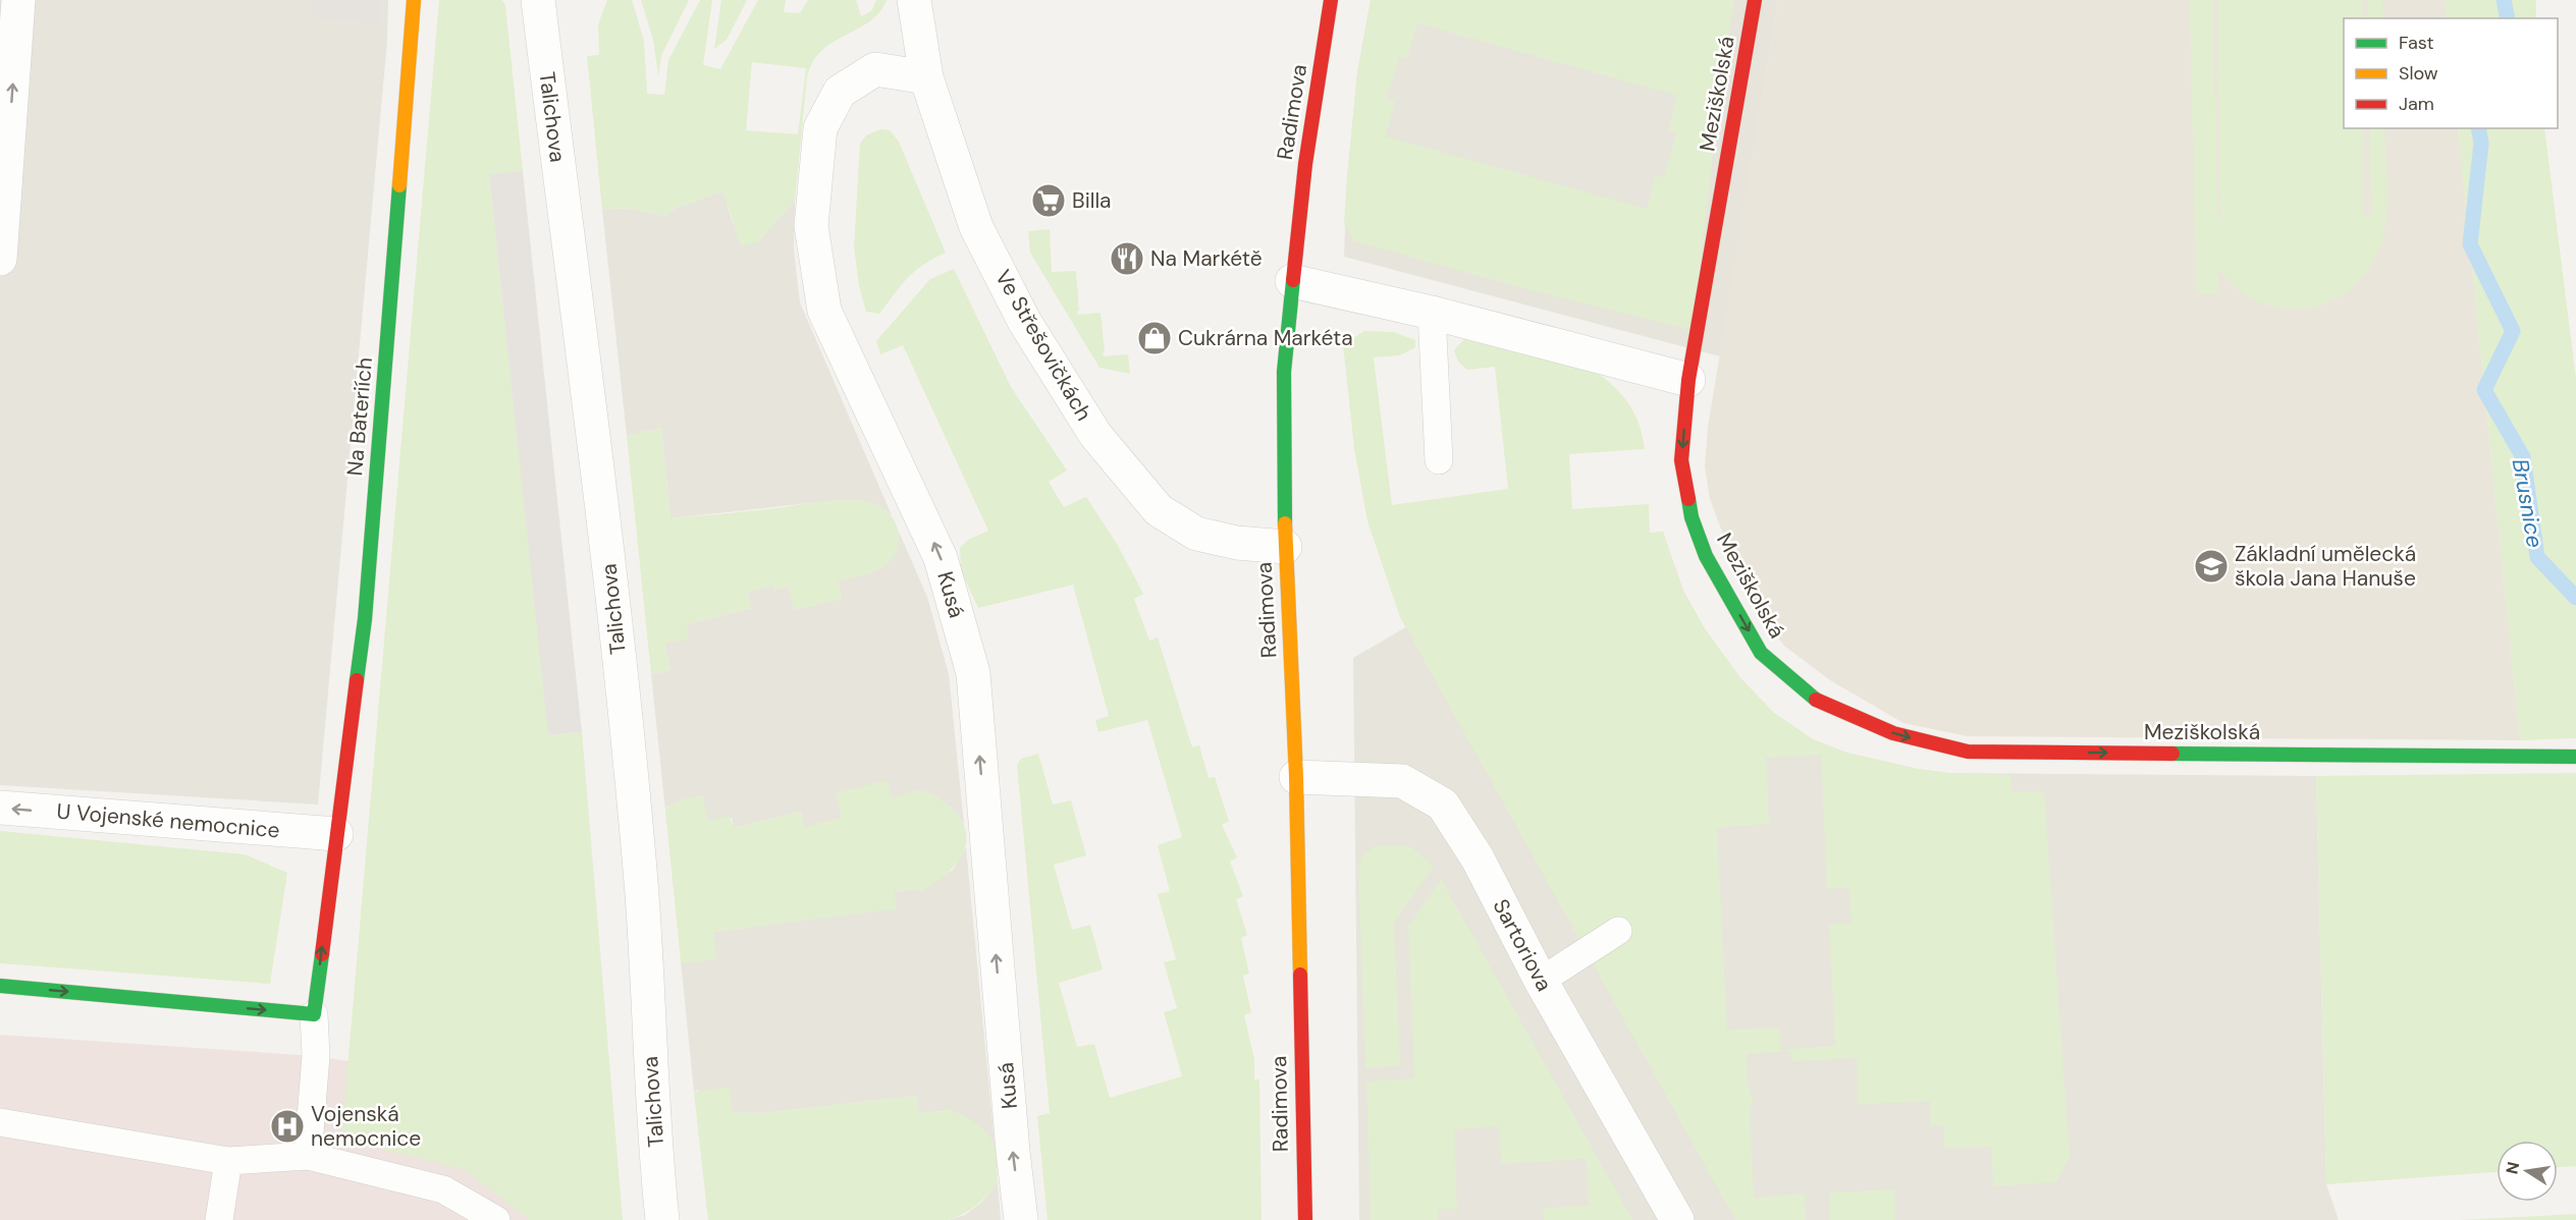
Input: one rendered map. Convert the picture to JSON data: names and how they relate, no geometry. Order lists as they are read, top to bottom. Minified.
{"streets":{"street":["Meziškolská","Radimova","Talichova","Ve Střešovičkách","Na Bateriích","Kusá","U Vojenské nemocnice","Sartoriova"]},"crossings":[["Radimova","Ve Střešovičkách"],["Radimova","Sartoriova"],["Ve Střešovičkách","Kusá"],["Na Bateriích","U Vojenské nemocnice"]],"one_way":["Meziškolská","Kusá"],"water":["Brusnice"],"places":{"supermarket":["Billa"],"restaurant":["Na Markétě"],"shop":["Cukrárna Markéta"],"school or university":["Základní umělecká škola Jana Hanuše"],"hospital":["Vojenská nemocnice"]},"legend":["Fast","Slow","Jam"],"north":"left"}
